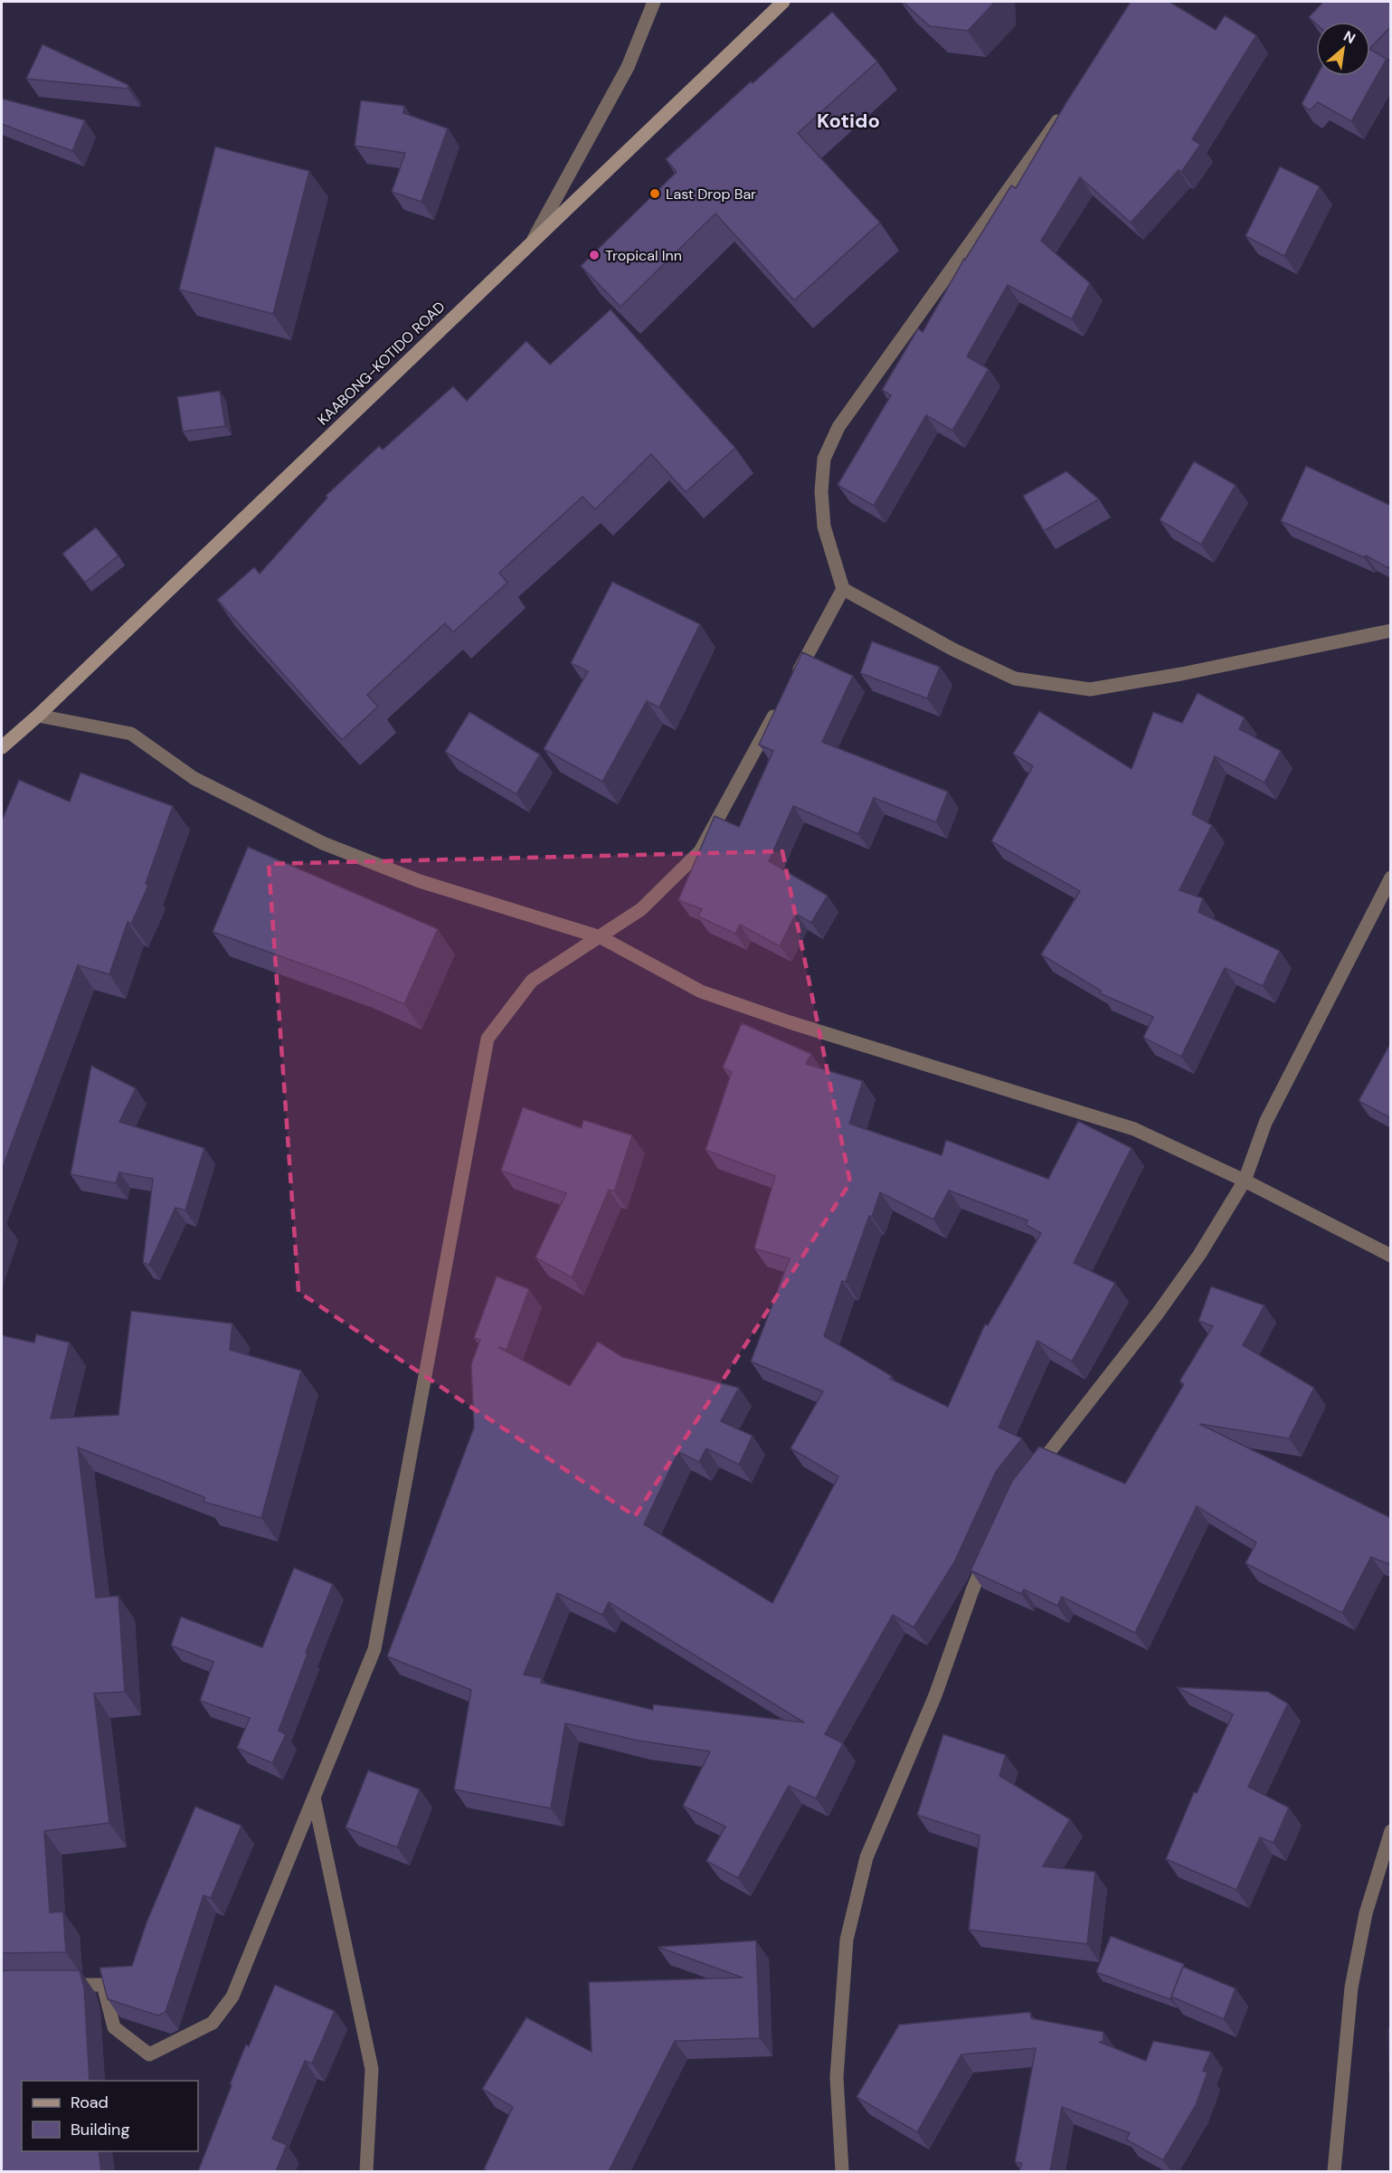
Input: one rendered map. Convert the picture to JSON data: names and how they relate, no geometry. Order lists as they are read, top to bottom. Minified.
{"streets":{"street":["KAABONG-KOTIDO ROAD"]},"districts":["Kotido"],"places":["Last Drop Bar","Tropical Inn"],"legend":["Road","Building"],"north":"top right"}
